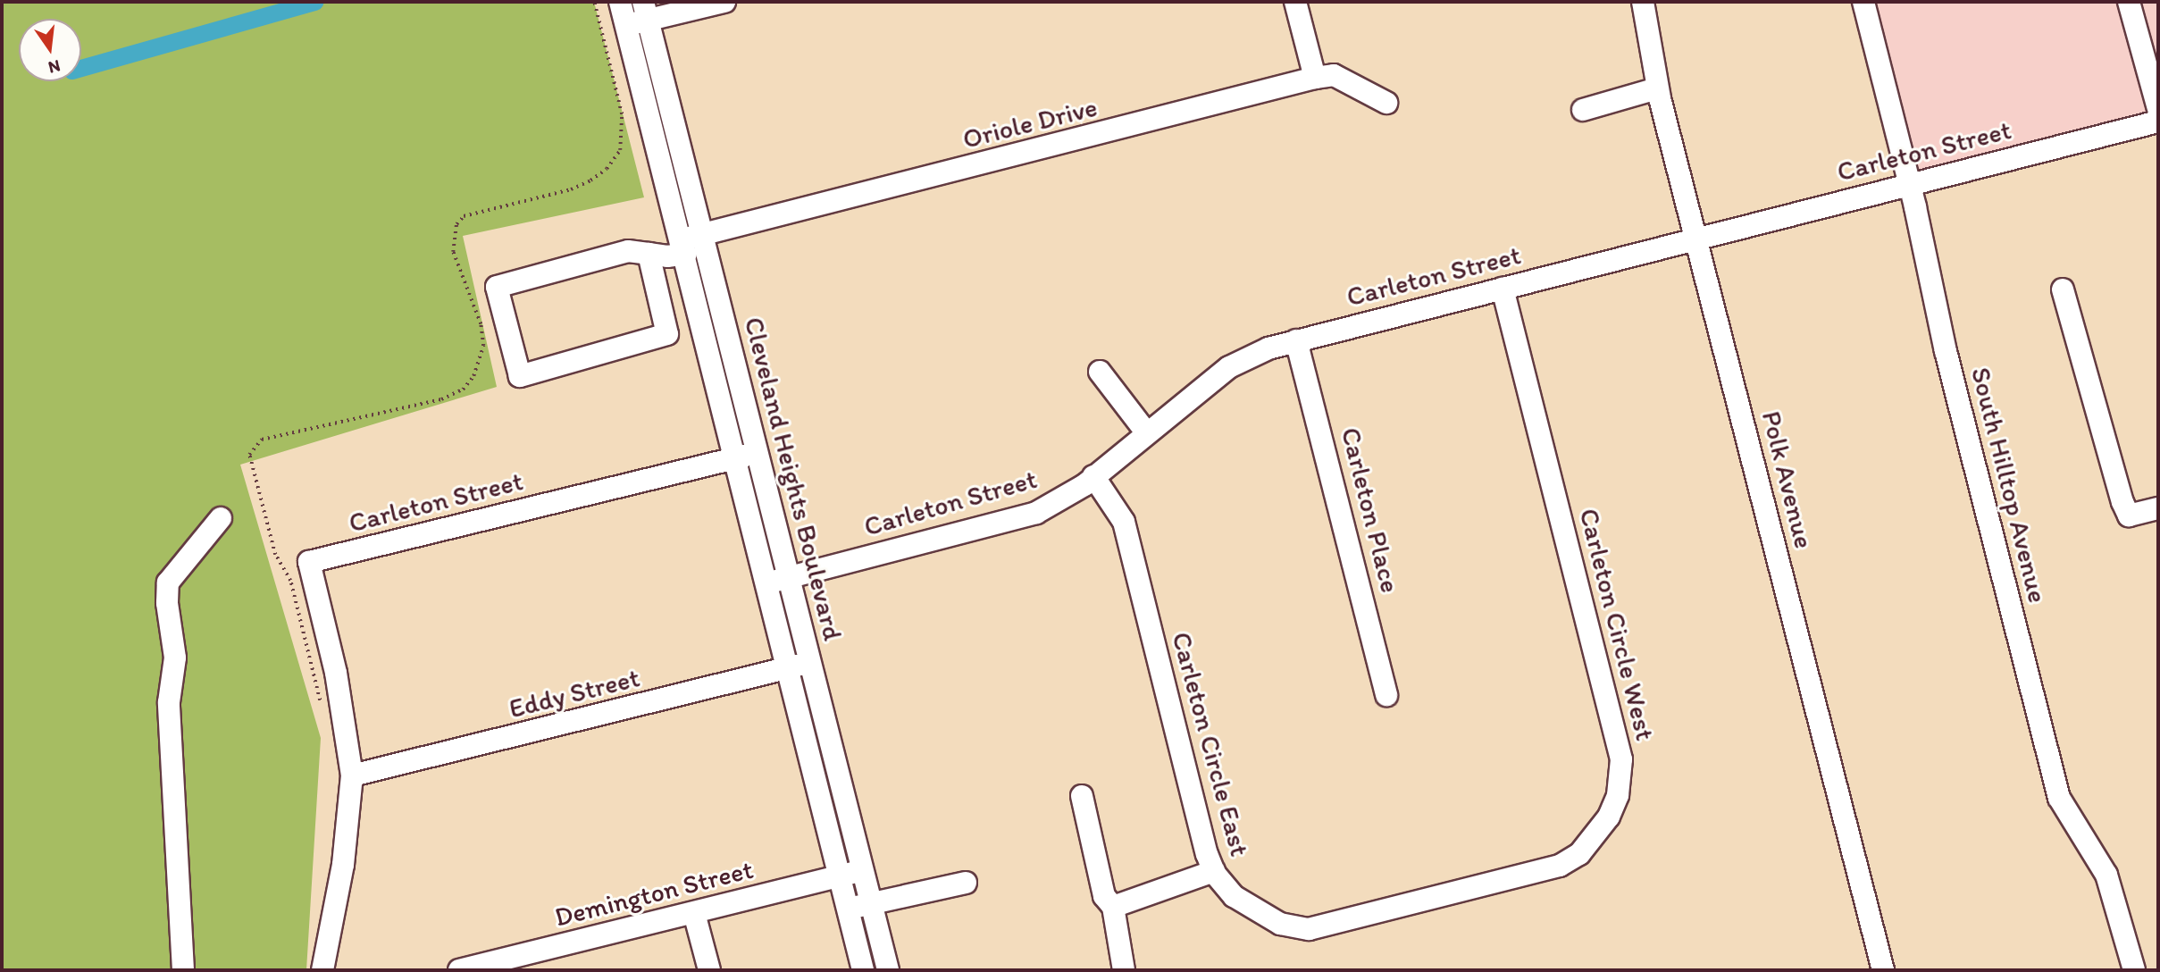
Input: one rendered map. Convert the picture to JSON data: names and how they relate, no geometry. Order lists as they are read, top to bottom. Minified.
{"streets":{"street":["Oriole Drive","Carleton Street","Cleveland Heights Boulevard","Polk Avenue","South Hilltop Avenue","Carleton Place","Carleton Circle West","Eddy Street","Carleton Circle East","Demington Street"]},"crossings":[["Oriole Drive","Cleveland Heights Boulevard"],["Carleton Street","Cleveland Heights Boulevard"],["Carleton Street","Polk Avenue"],["Carleton Street","South Hilltop Avenue"],["Carleton Street","Carleton Place"],["Carleton Street","Carleton Circle West"],["Carleton Street","Eddy Street"],["Carleton Street","Carleton Circle East"],["Cleveland Heights Boulevard","Eddy Street"],["Cleveland Heights Boulevard","Demington Street"],["Carleton Circle West","Carleton Circle East"]],"north":"bottom"}
